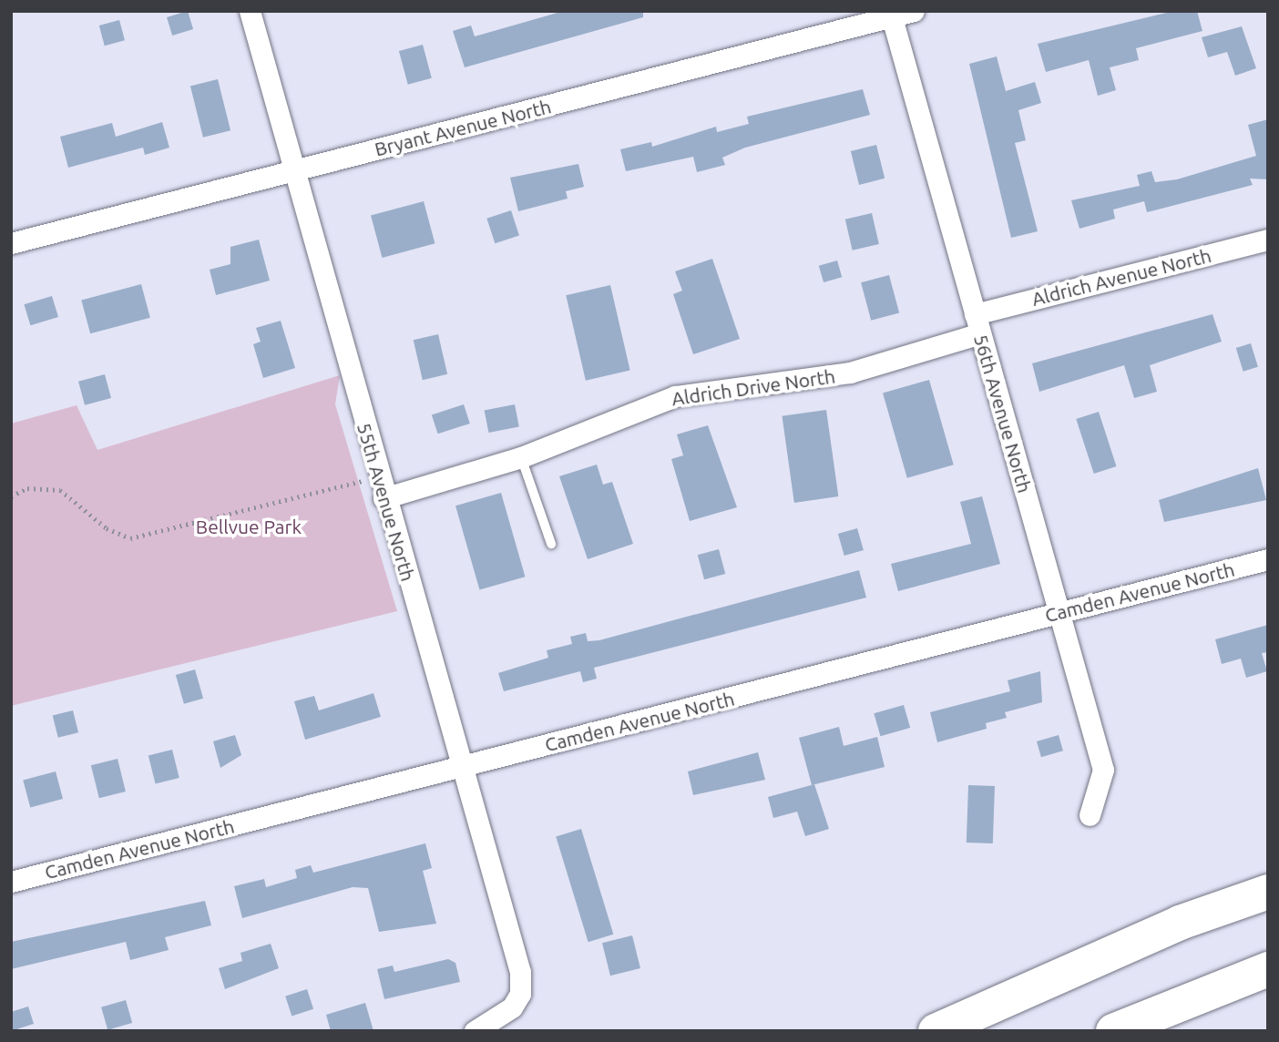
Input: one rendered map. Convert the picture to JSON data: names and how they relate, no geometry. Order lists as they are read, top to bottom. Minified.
{"streets":{"street":["Bryant Avenue North","Aldrich Avenue North","Aldrich Drive North","56th Avenue North","55th Avenue North","Camden Avenue North"]},"crossings":[["Bryant Avenue North","56th Avenue North"],["Bryant Avenue North","55th Avenue North"],["Aldrich Avenue North","Aldrich Drive North"],["Aldrich Avenue North","56th Avenue North"],["Aldrich Drive North","56th Avenue North"],["Aldrich Drive North","55th Avenue North"],["56th Avenue North","Camden Avenue North"],["55th Avenue North","Camden Avenue North"]],"parks":["Bellvue Park"]}
